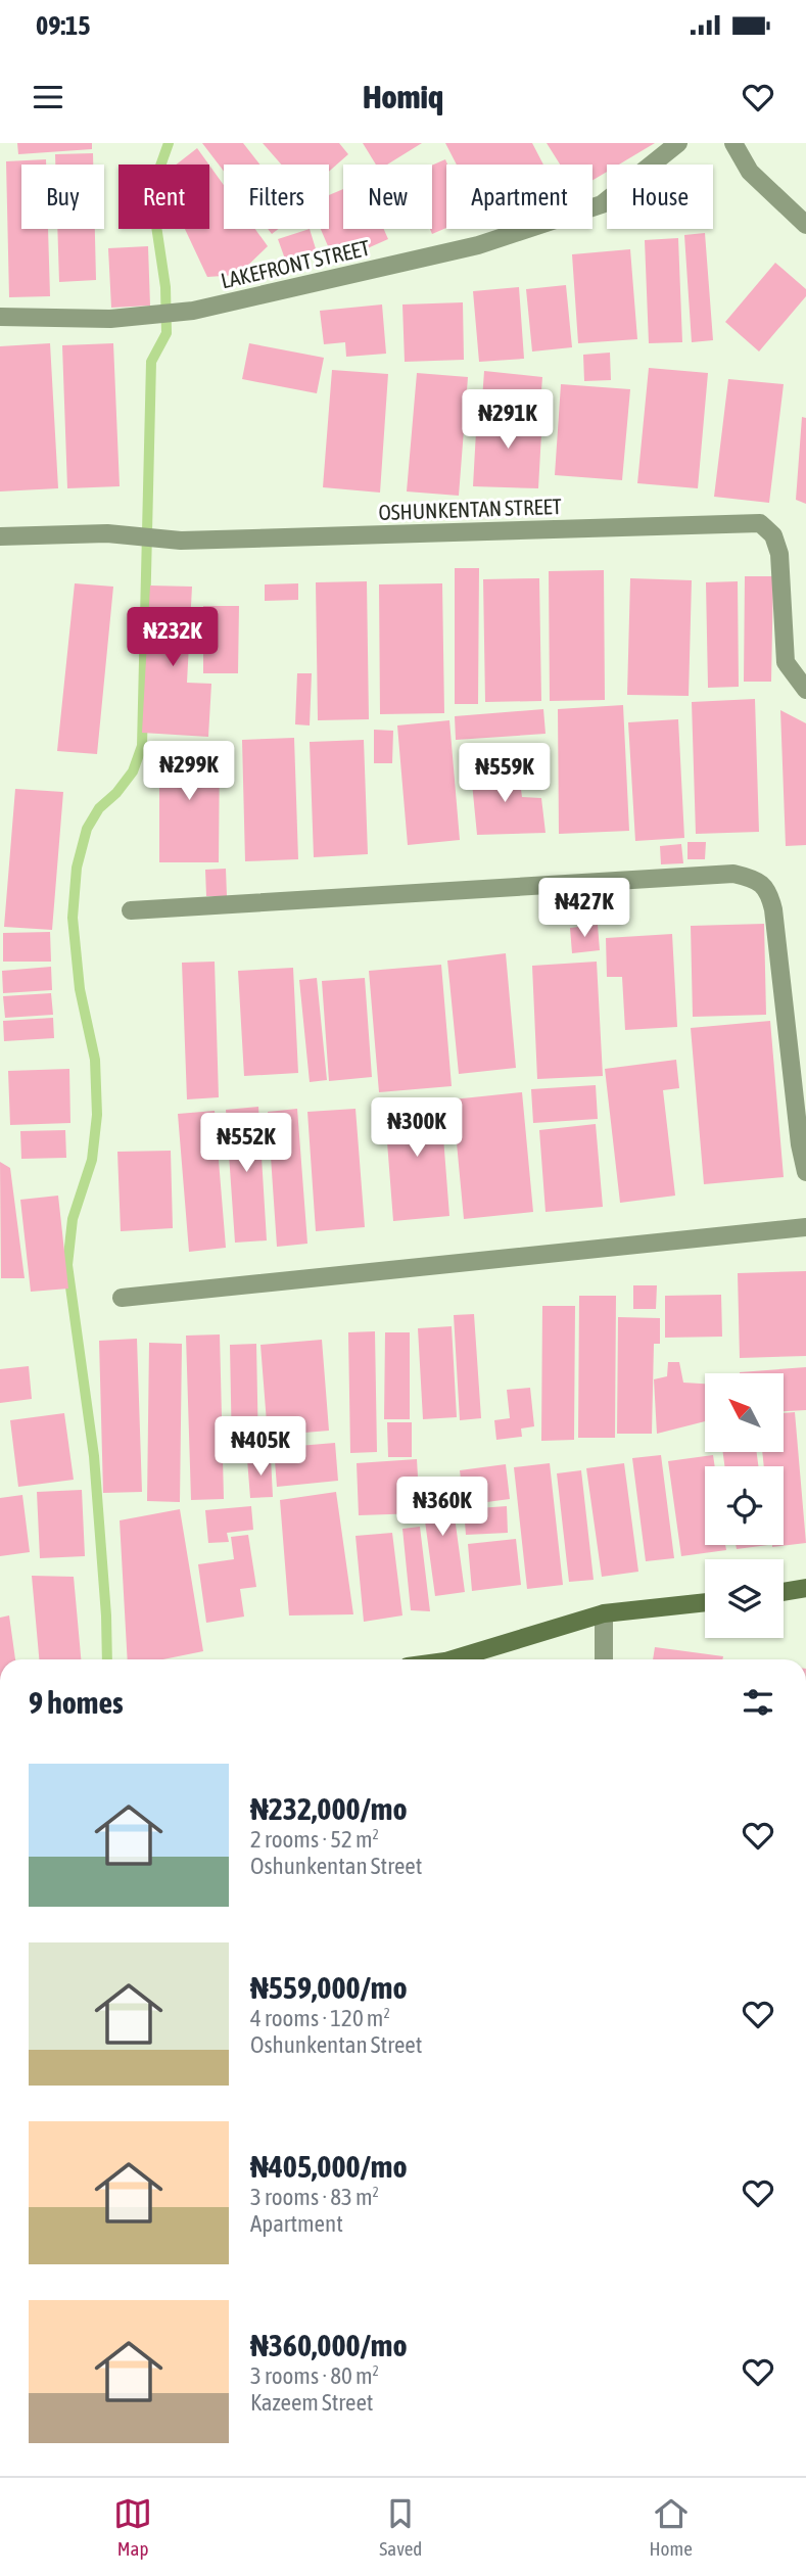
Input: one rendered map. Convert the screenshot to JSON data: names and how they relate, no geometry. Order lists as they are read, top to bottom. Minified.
{"streets":{"street":["LAKEFRONT STREET","OSHUNKENTAN STREET"]},"north":"top left","page":{"status":"09:15","header":"Homiq","chip":["Buy","Rent","Filters","New","Apartment","House"],"price":["₦291K","₦232K","₦299K","₦559K","₦427K","₦300K","₦552K","₦405K","₦360K"],"heading":"9 homes","list":[{"name":"₦232,000/mo","note":"2 rooms · 52 m² · Oshunkentan Street"},{"name":"₦559,000/mo","note":"4 rooms · 120 m² · Oshunkentan Street"},{"name":"₦405,000/mo","note":"3 rooms · 83 m² · Apartment"},{"name":"₦360,000/mo","note":"3 rooms · 80 m² · Kazeem Street"}],"tabs":["Map","Saved","Home"]}}
